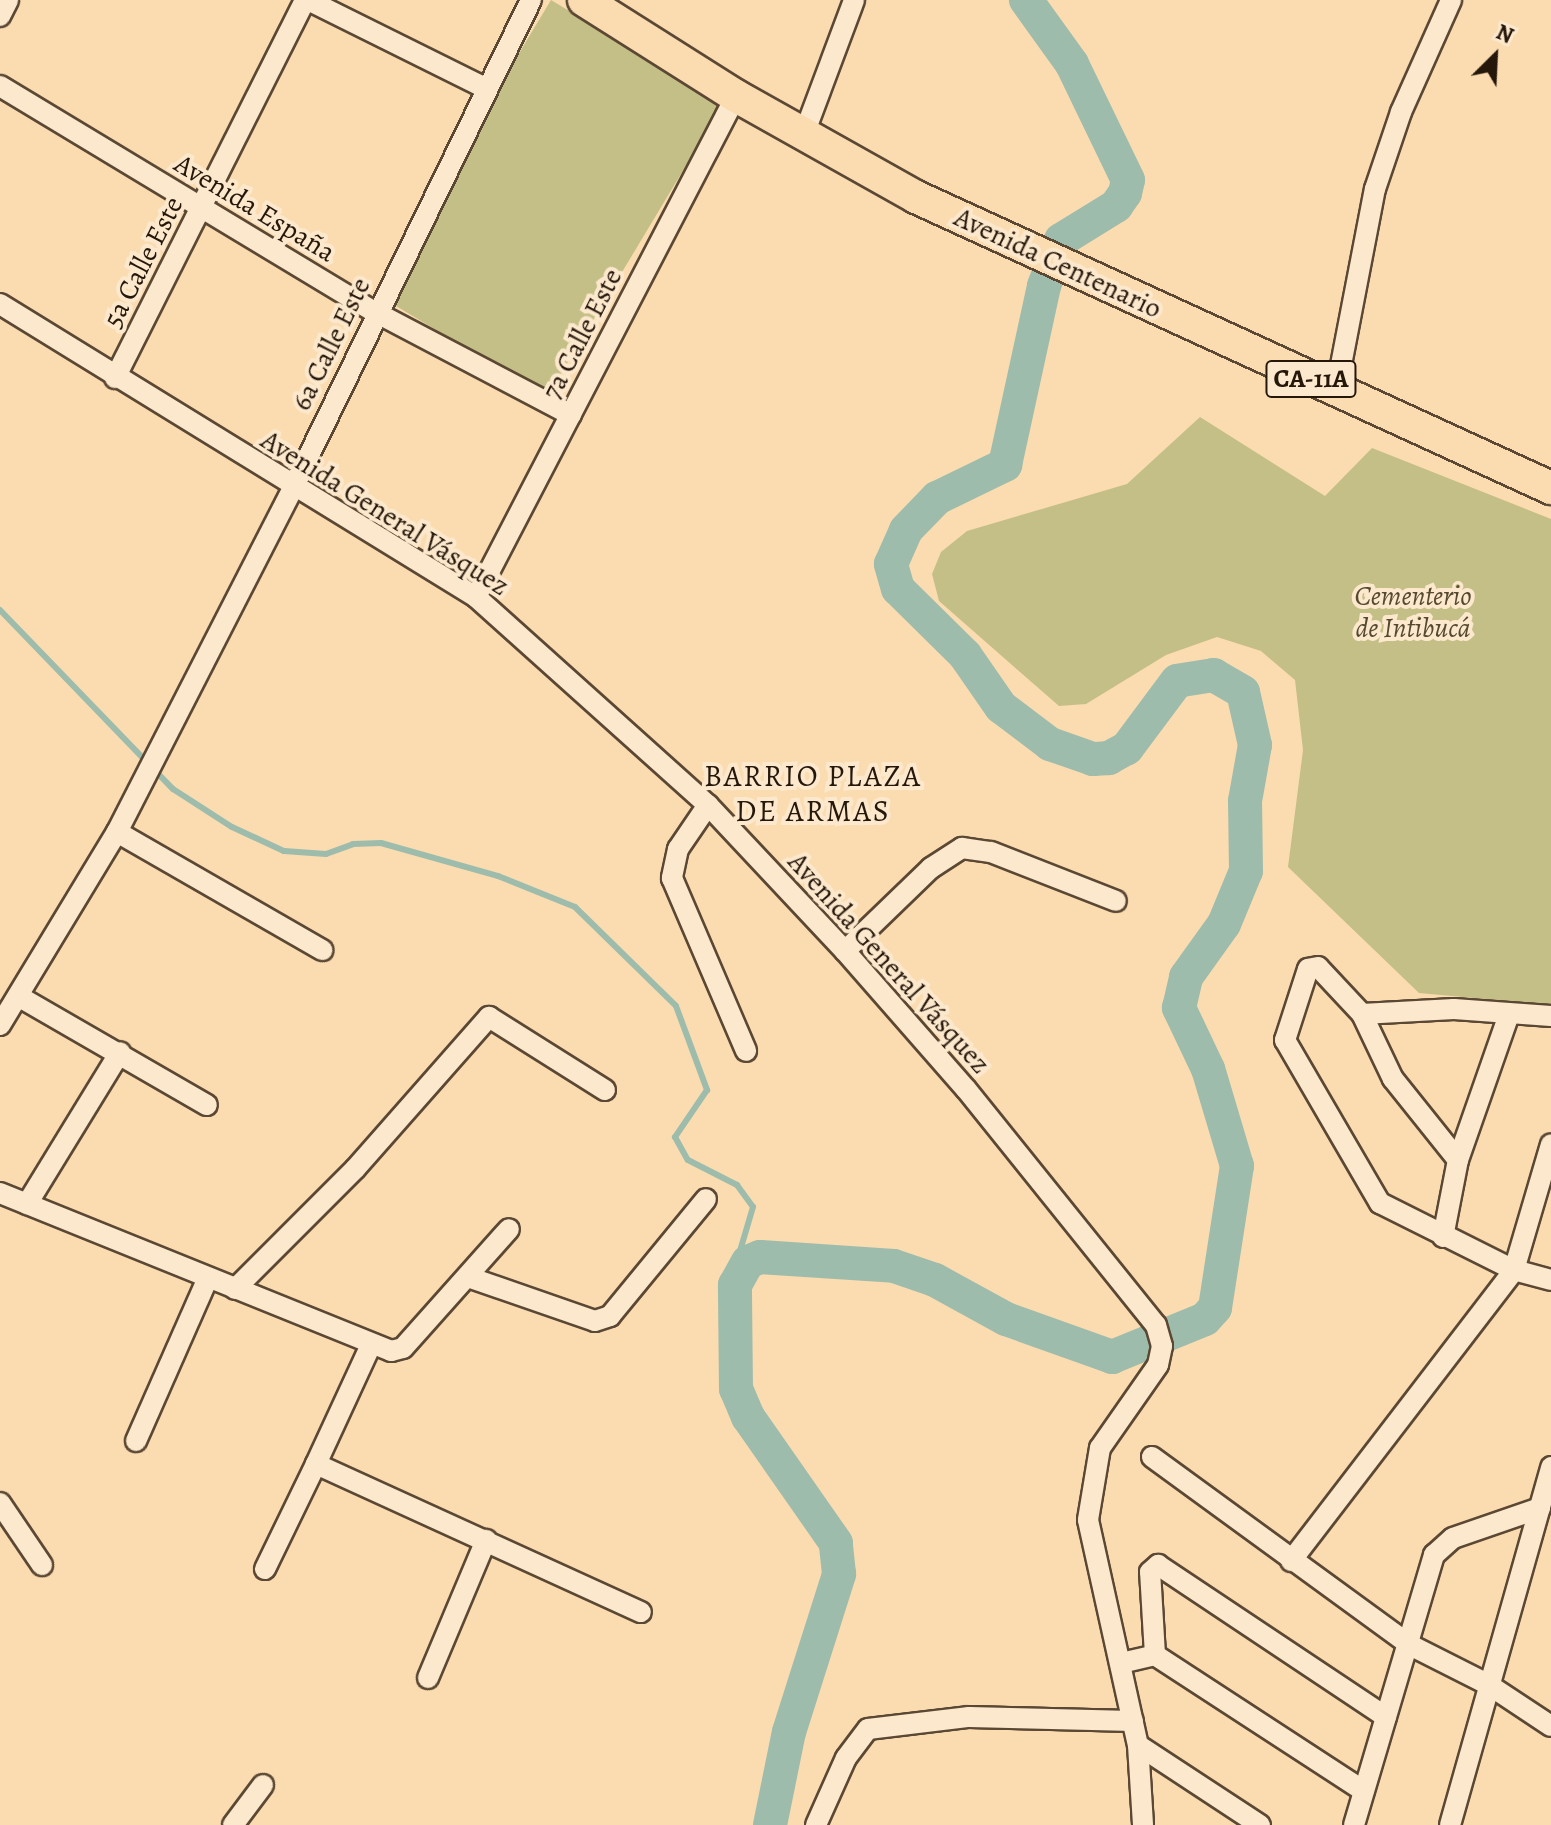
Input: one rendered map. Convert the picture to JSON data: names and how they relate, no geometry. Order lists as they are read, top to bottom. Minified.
{"streets":{"main road":["Avenida Centenario","CA-11A"],"street":["Avenida España","5a Calle Este","7a Calle Este","6a Calle Este","Avenida General Vásquez"]},"crossings":[["Avenida España","5a Calle Este"],["Avenida España","7a Calle Este"],["Avenida España","6a Calle Este"],["5a Calle Este","Avenida General Vásquez"],["Avenida Centenario","7a Calle Este"],["7a Calle Este","Avenida General Vásquez"],["6a Calle Este","Avenida General Vásquez"]],"districts":["BARRIO PLAZA DE ARMAS"],"parks":["Cementerio de Intibucá"],"north":"top right"}
